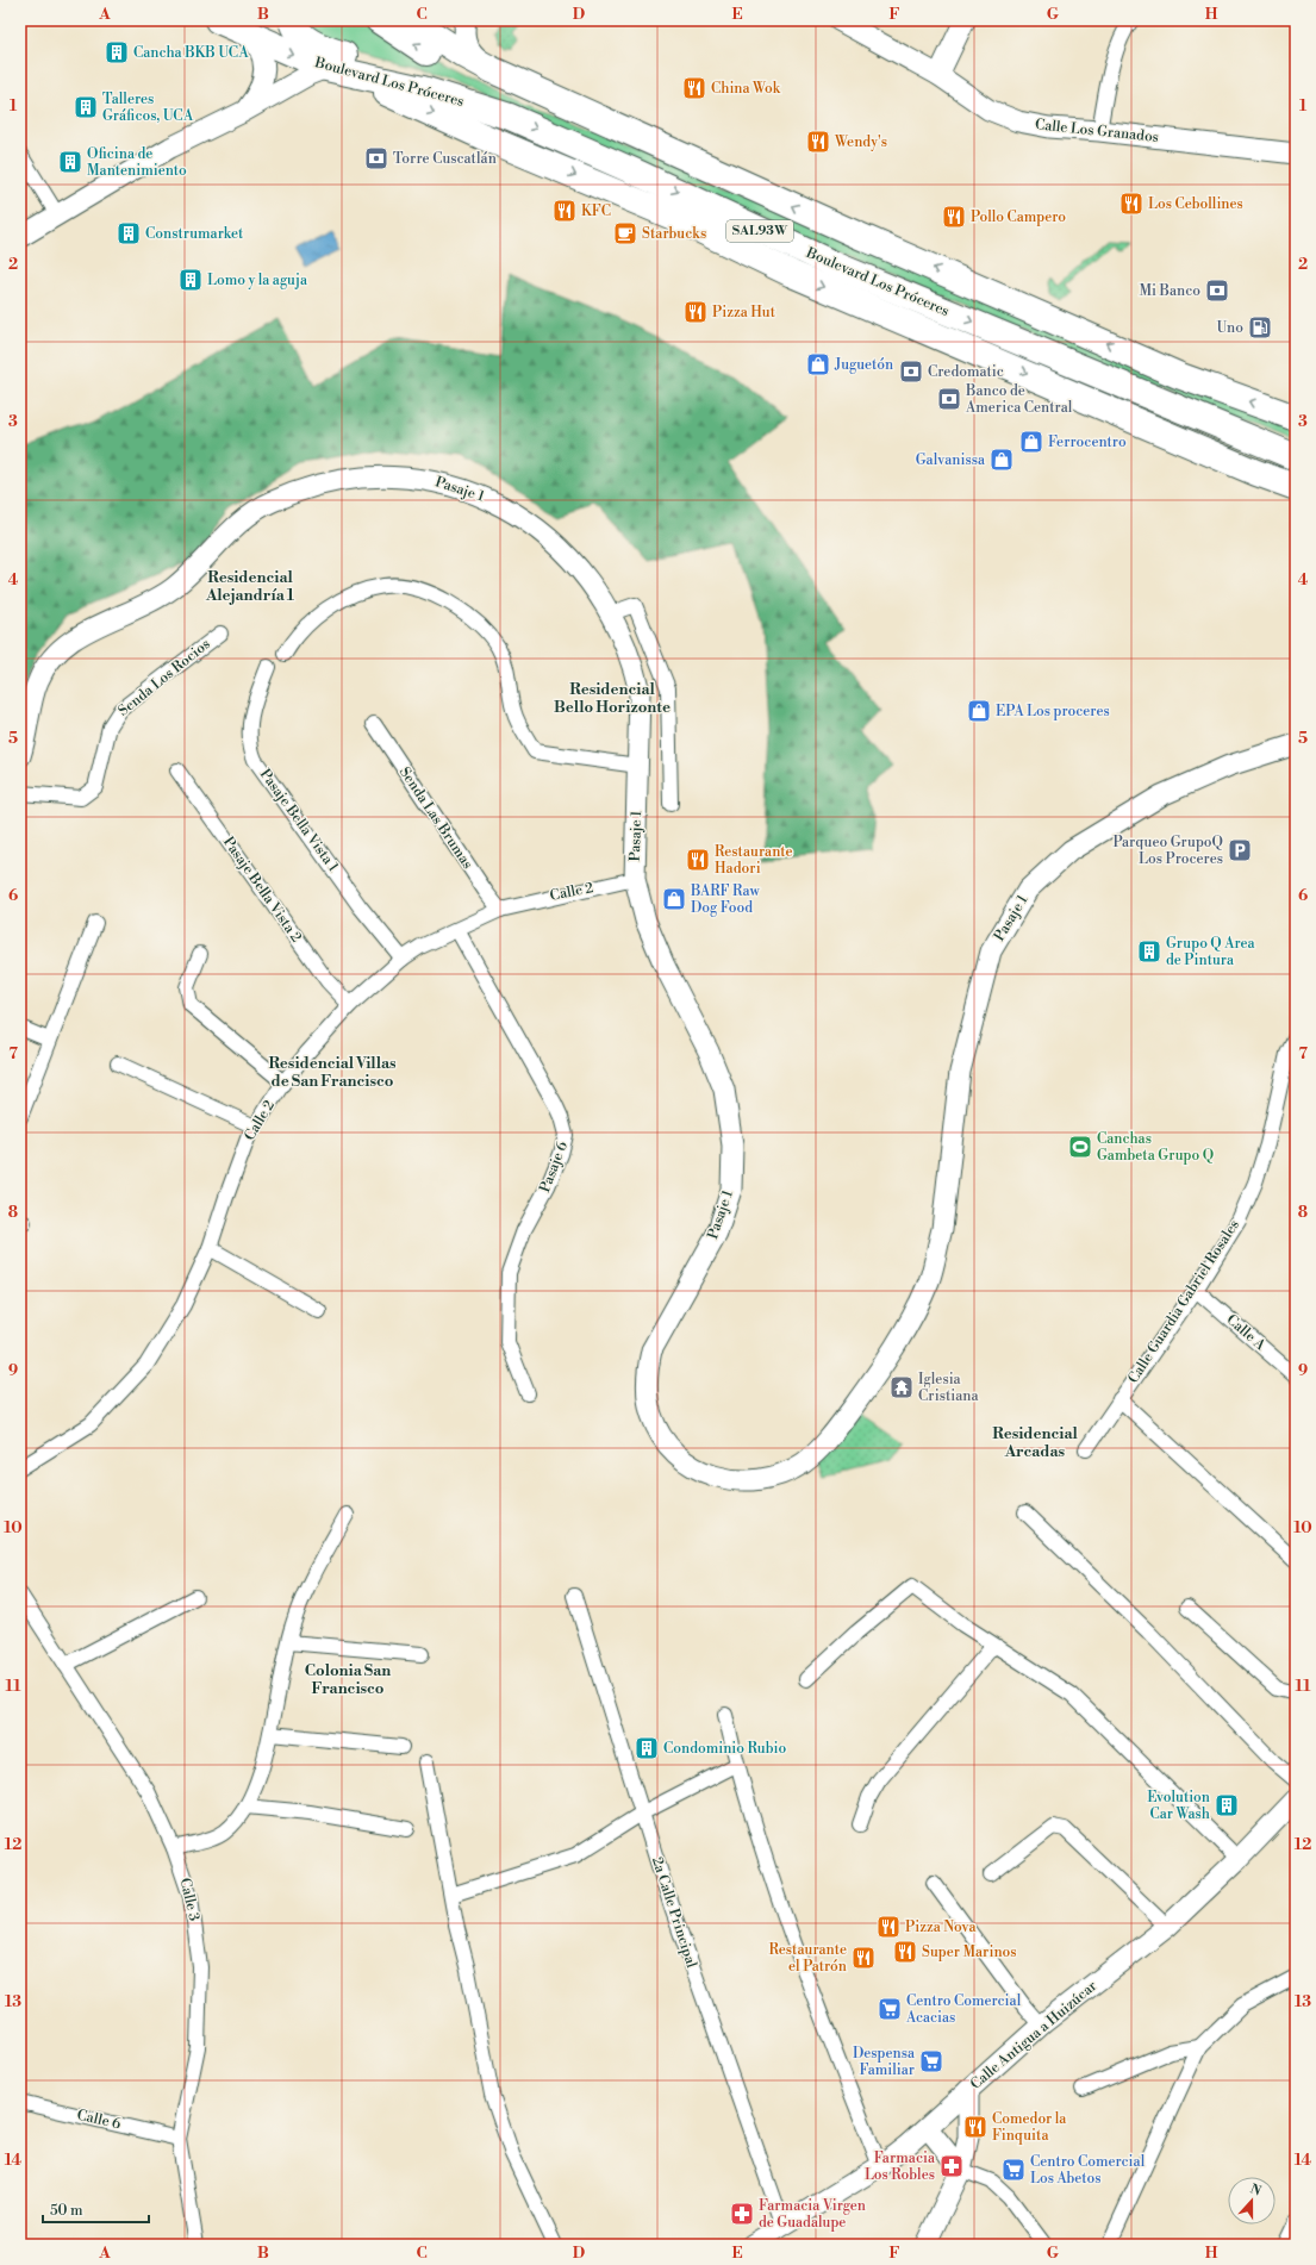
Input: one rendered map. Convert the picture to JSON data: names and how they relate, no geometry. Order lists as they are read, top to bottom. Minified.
{"streets":{"highway":["Boulevard Los Próceres","SAL93W"],"street":["Calle Los Granados","Pasaje 1","Senda Los Rocios","Senda Las Brumas","Pasaje Bella Vista 1","Pasaje Bella Vista 2","Calle 2","Pasaje 6","Calle Guardia Gabriel Rosales","Calle A","Calle 3","2a Calle Principal","Calle Antigua a Huizúcar","Calle 6"]},"crossings":[["Pasaje 1","Calle 2"],["Senda Las Brumas","Calle 2"],["Pasaje Bella Vista 1","Calle 2"],["Pasaje Bella Vista 2","Calle 2"],["Calle 2","Pasaje 6"],["Calle Guardia Gabriel Rosales","Calle A"],["Calle 3","Calle 6"],["2a Calle Principal","Calle Antigua a Huizúcar"]],"districts":["Residencial Alejandría 1","Residencial Bello Horizonte","Residencial Villas de San Francisco","Residencial Arcadas","Colonia San Francisco"],"places":{"building":["Cancha BKB UCA","Talleres Gráficos, UCA","Oficina de Mantenimiento","Construmarket","Lomo y la aguja","Grupo Q Area de Pintura","Condominio Rubio","Evolution Car Wash"],"restaurant":["China Wok","Wendy's","Los Cebollines","KFC","Pollo Campero","Pizza Hut","Restaurante Hadori","Pizza Nova","Super Marinos","Restaurante el Patrón","Comedor la Finquita"],"bank":["Torre Cuscatlán","Mi Banco","Credomatic","Banco de America Central"],"cafe":["Starbucks"],"fuel station":["Uno"],"shop":["Juguetón","Ferrocentro","Galvanissa","EPA Los proceres","BARF Raw Dog Food"],"parking":["Parqueo GrupoQ Los Proceres"],"sports":["Canchas Gambeta Grupo Q"],"temple":["Iglesia Cristiana"],"supermarket":["Centro Comercial Acacias","Despensa Familiar","Centro Comercial Los Abetos"],"pharmacy":["Farmacia Los Robles","Farmacia Virgen de Guadalupe"]},"scale_bar":"50 m","north":"top","grid":{"columns":["A","B","C","D","E","F","G","H"],"rows":["1","2","3","4","5","6","7","8","9","10","11","12","13","14"]}}
